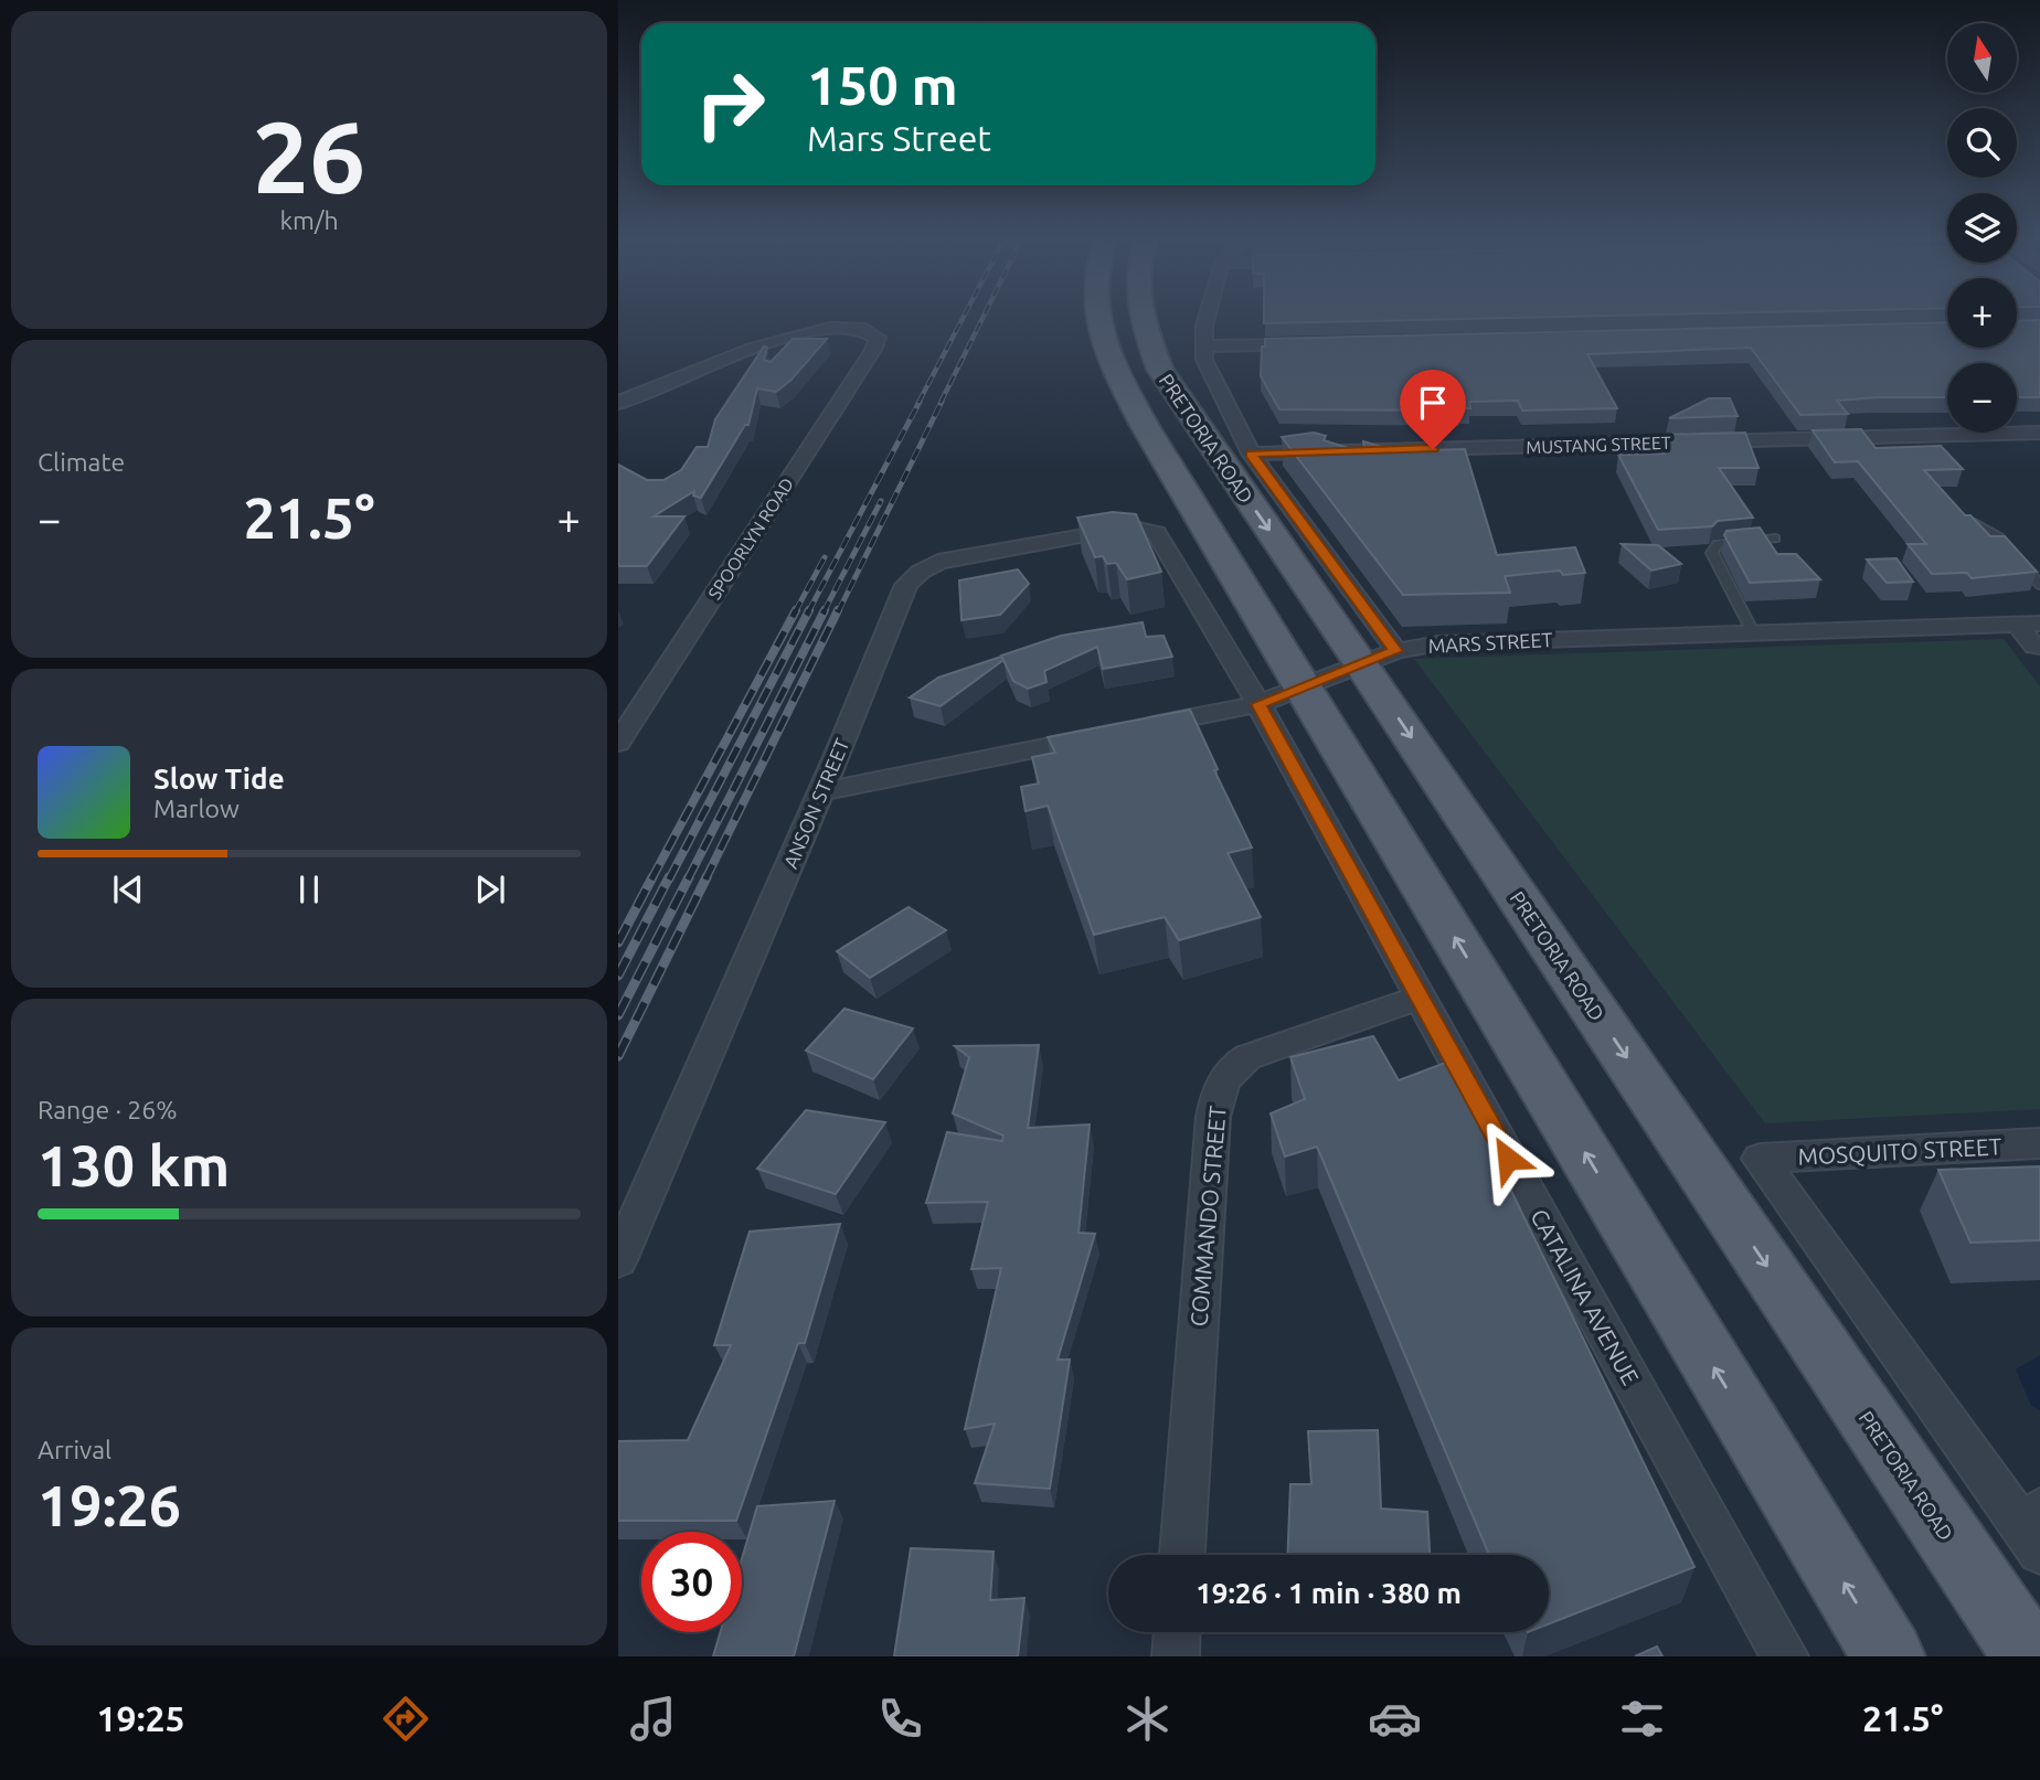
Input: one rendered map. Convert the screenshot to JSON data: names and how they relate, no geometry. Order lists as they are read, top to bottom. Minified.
{"streets":{"main road":["PRETORIA ROAD"],"street":["MUSTANG STREET","SPOORLYN ROAD","MARS STREET","ANSON STREET","MOSQUITO STREET","COMMANDO STREET","CATALINA AVENUE"]},"crossings":[["PRETORIA ROAD","MARS STREET"],["MARS STREET","CATALINA AVENUE"],["ANSON STREET","CATALINA AVENUE"],["COMMANDO STREET","CATALINA AVENUE"]],"north":"top","page":{"tile":[["26","km/h"],"Climate",["Range · 26%","130 km"],["Arrival","19:26"]],"map_buttons":["+","−"],"turn":["150 m","Mars Street"],"heat":["−","21.5°","+"],"song":["Slow Tide","Marlow"],"limit":"30","trip":"19:26 · 1 min · 380 m","tabs":["19:25","21.5°"]}}
